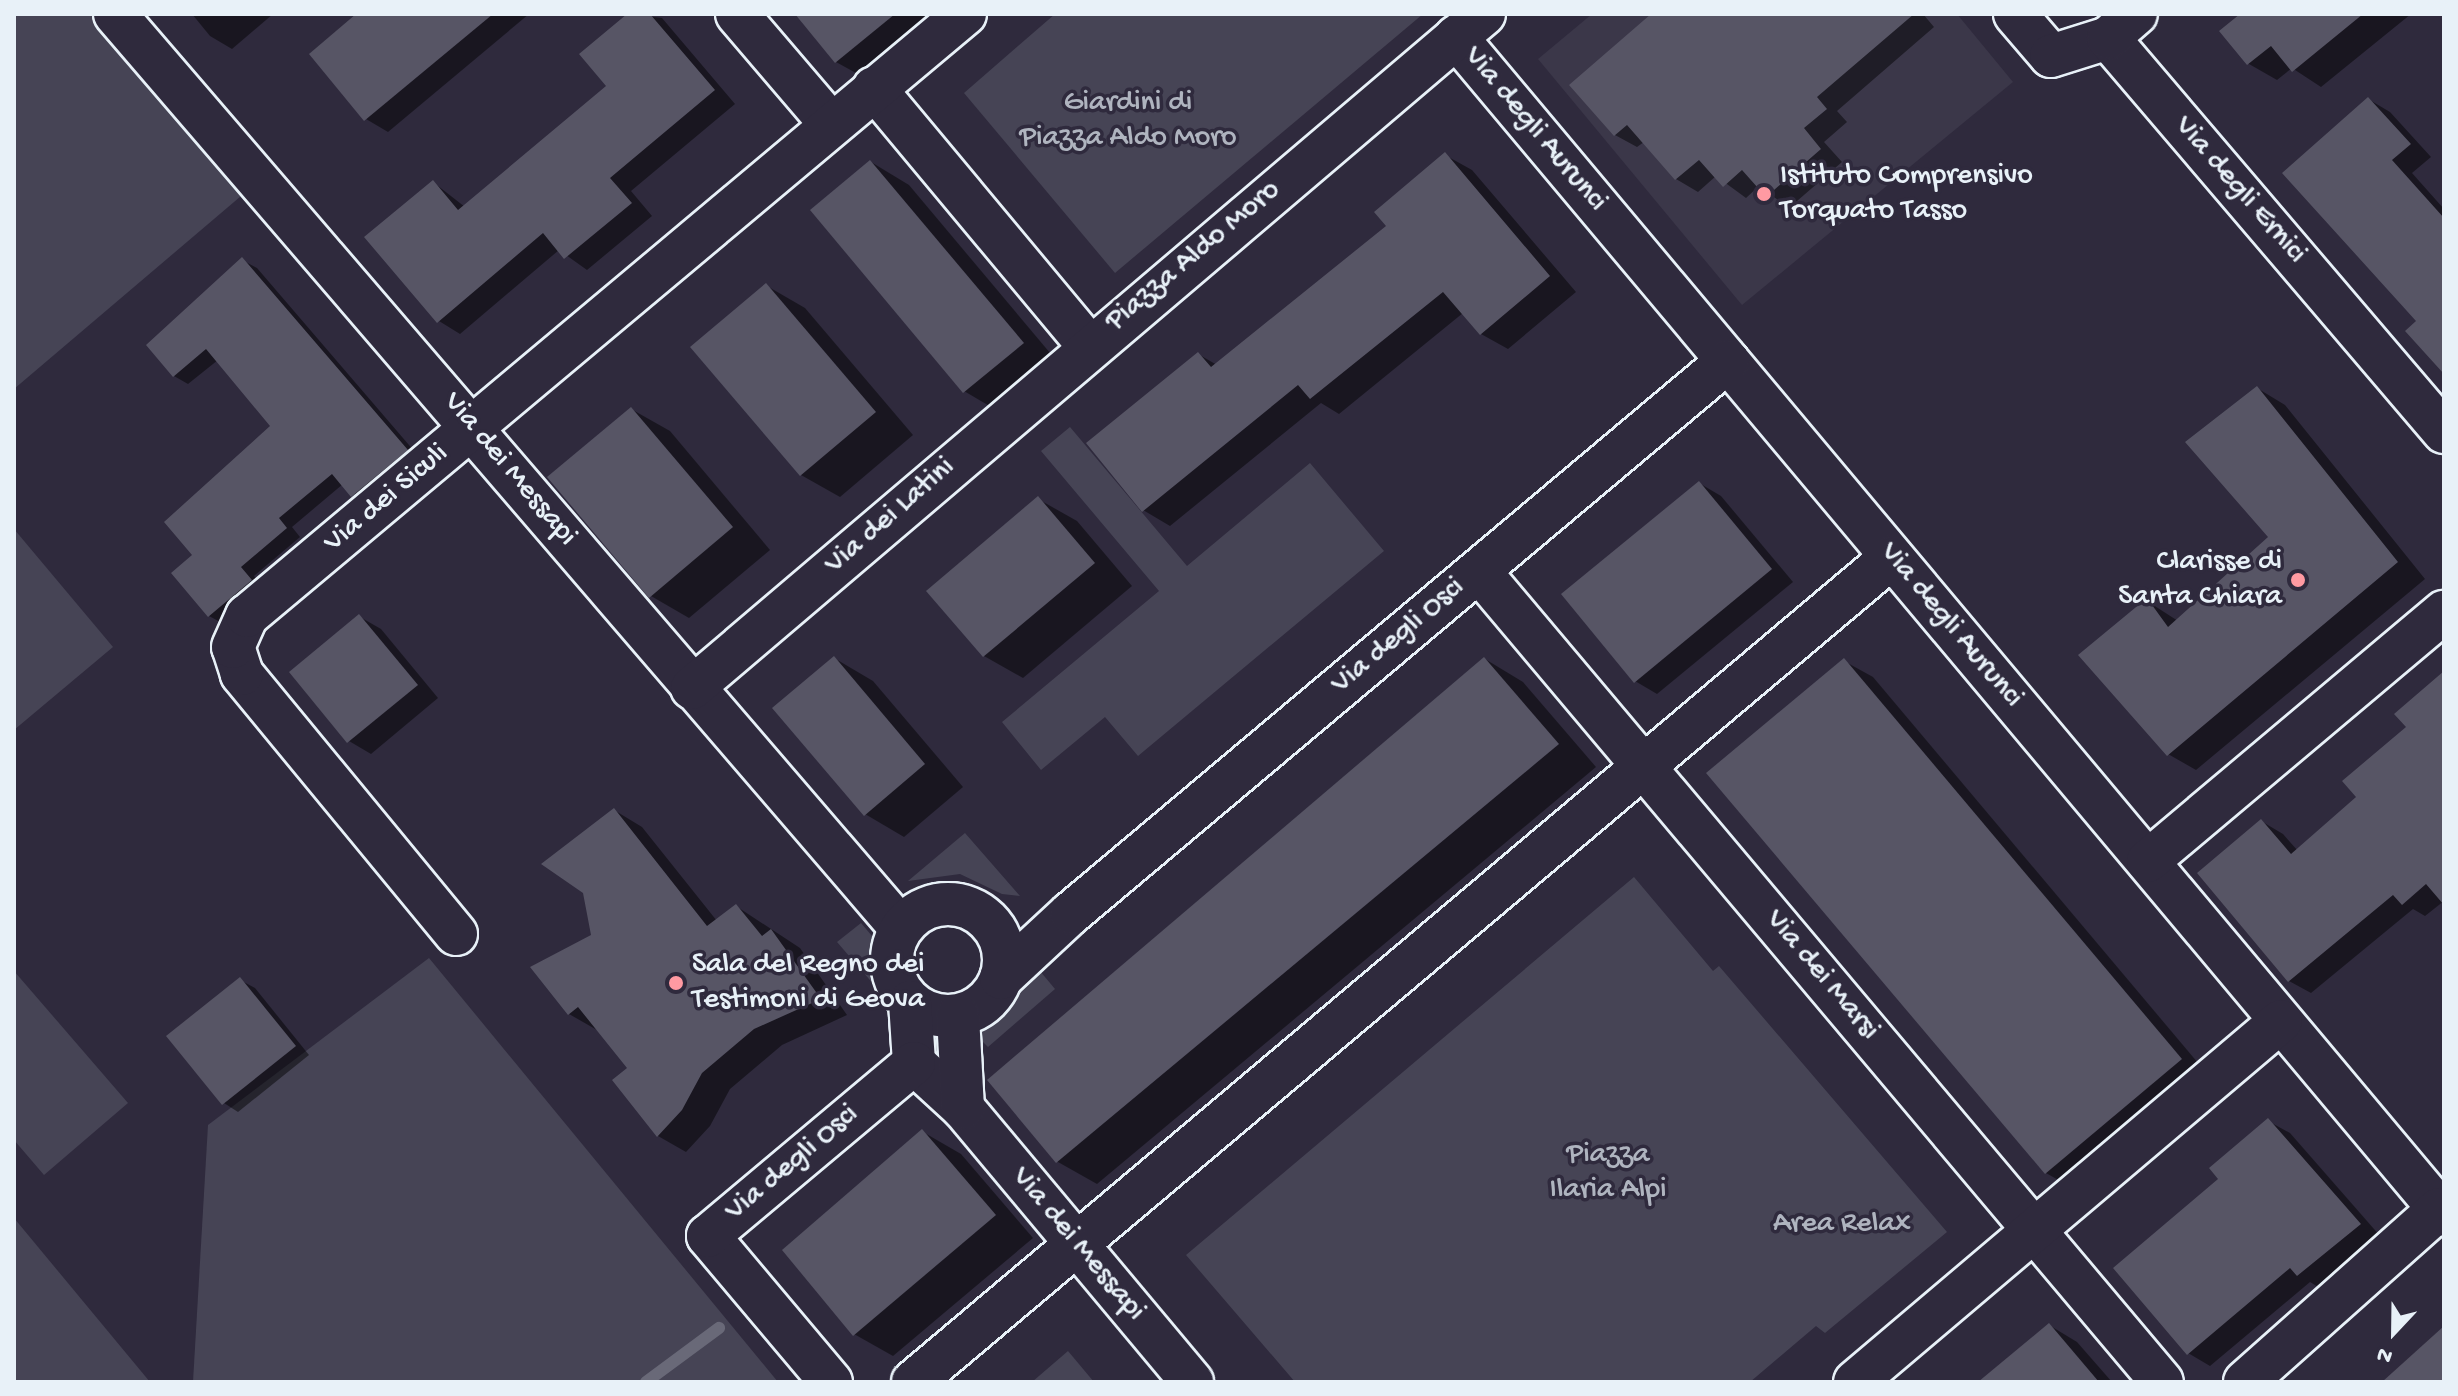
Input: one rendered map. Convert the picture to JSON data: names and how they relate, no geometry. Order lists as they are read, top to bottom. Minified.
{"streets":{"street":["Via degli Aurunci","Via degli Ernici","Piazza Aldo Moro","Via dei Messapi","Via dei Siculi","Via dei Latini","Via degli Osci","Via dei Marsi"]},"crossings":[["Via degli Aurunci","Piazza Aldo Moro"],["Via degli Aurunci","Via degli Osci"],["Piazza Aldo Moro","Via dei Latini"],["Via dei Messapi","Via dei Siculi"],["Via dei Messapi","Via dei Latini"],["Via dei Messapi","Via degli Osci"],["Via degli Osci","Via dei Marsi"]],"parks":["Giardini di Piazza Aldo Moro","Piazza Ilaria Alpi","Area Relax"],"places":["Istituto Comprensivo Torquato Tasso","Clarisse di Santa Chiara","Sala del Regno dei Testimoni di Geova"],"north":"bottom"}
